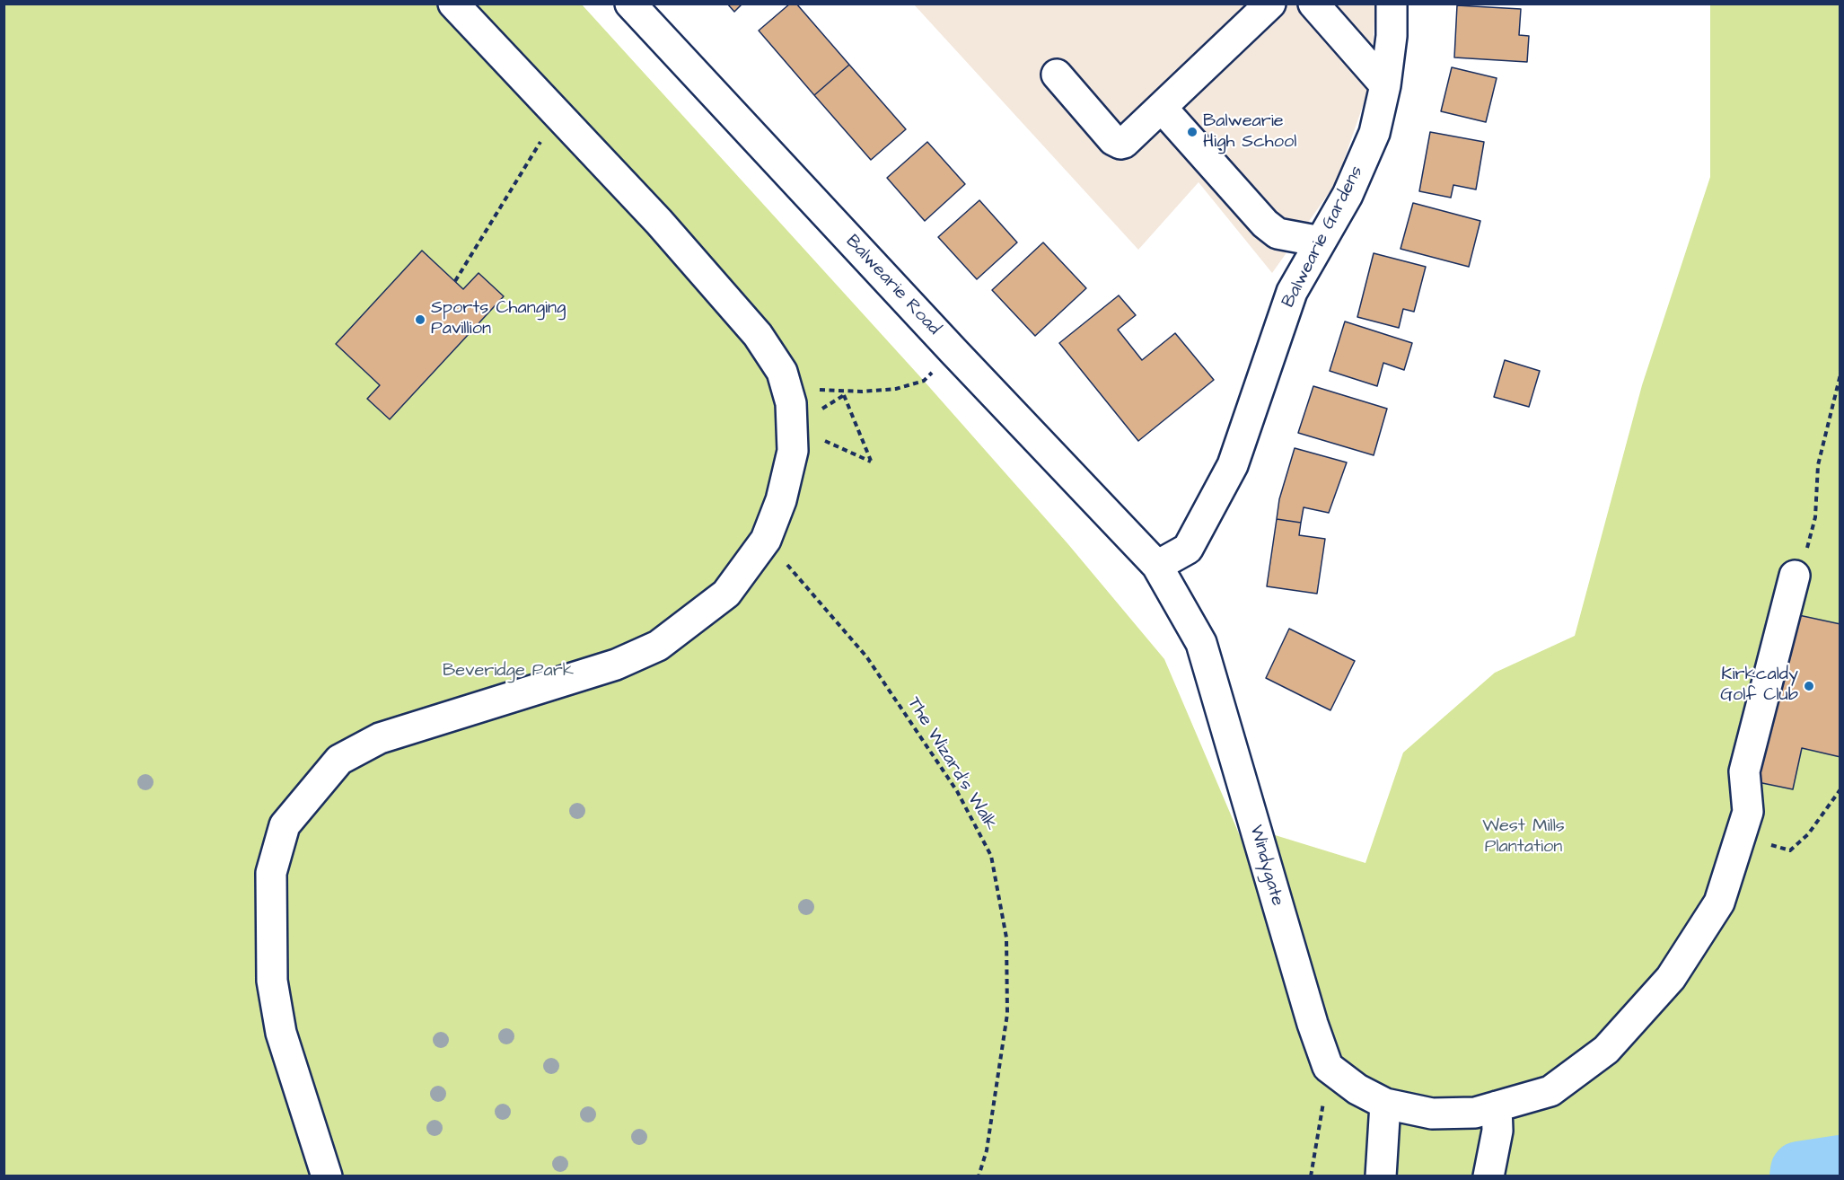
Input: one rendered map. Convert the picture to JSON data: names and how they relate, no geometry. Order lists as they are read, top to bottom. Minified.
{"streets":{"street":["Balwearie Gardens","Balwearie Road","Windygate"],"path":["The Wizard's Walk"]},"crossings":[["Balwearie Gardens","Balwearie Road"],["Balwearie Gardens","Windygate"],["Balwearie Road","Windygate"]],"parks":["Beveridge Park","West Mills Plantation"],"places":["Balwearie High School","Sports Changing Pavillion","Kirkcaldy Golf Club"]}
